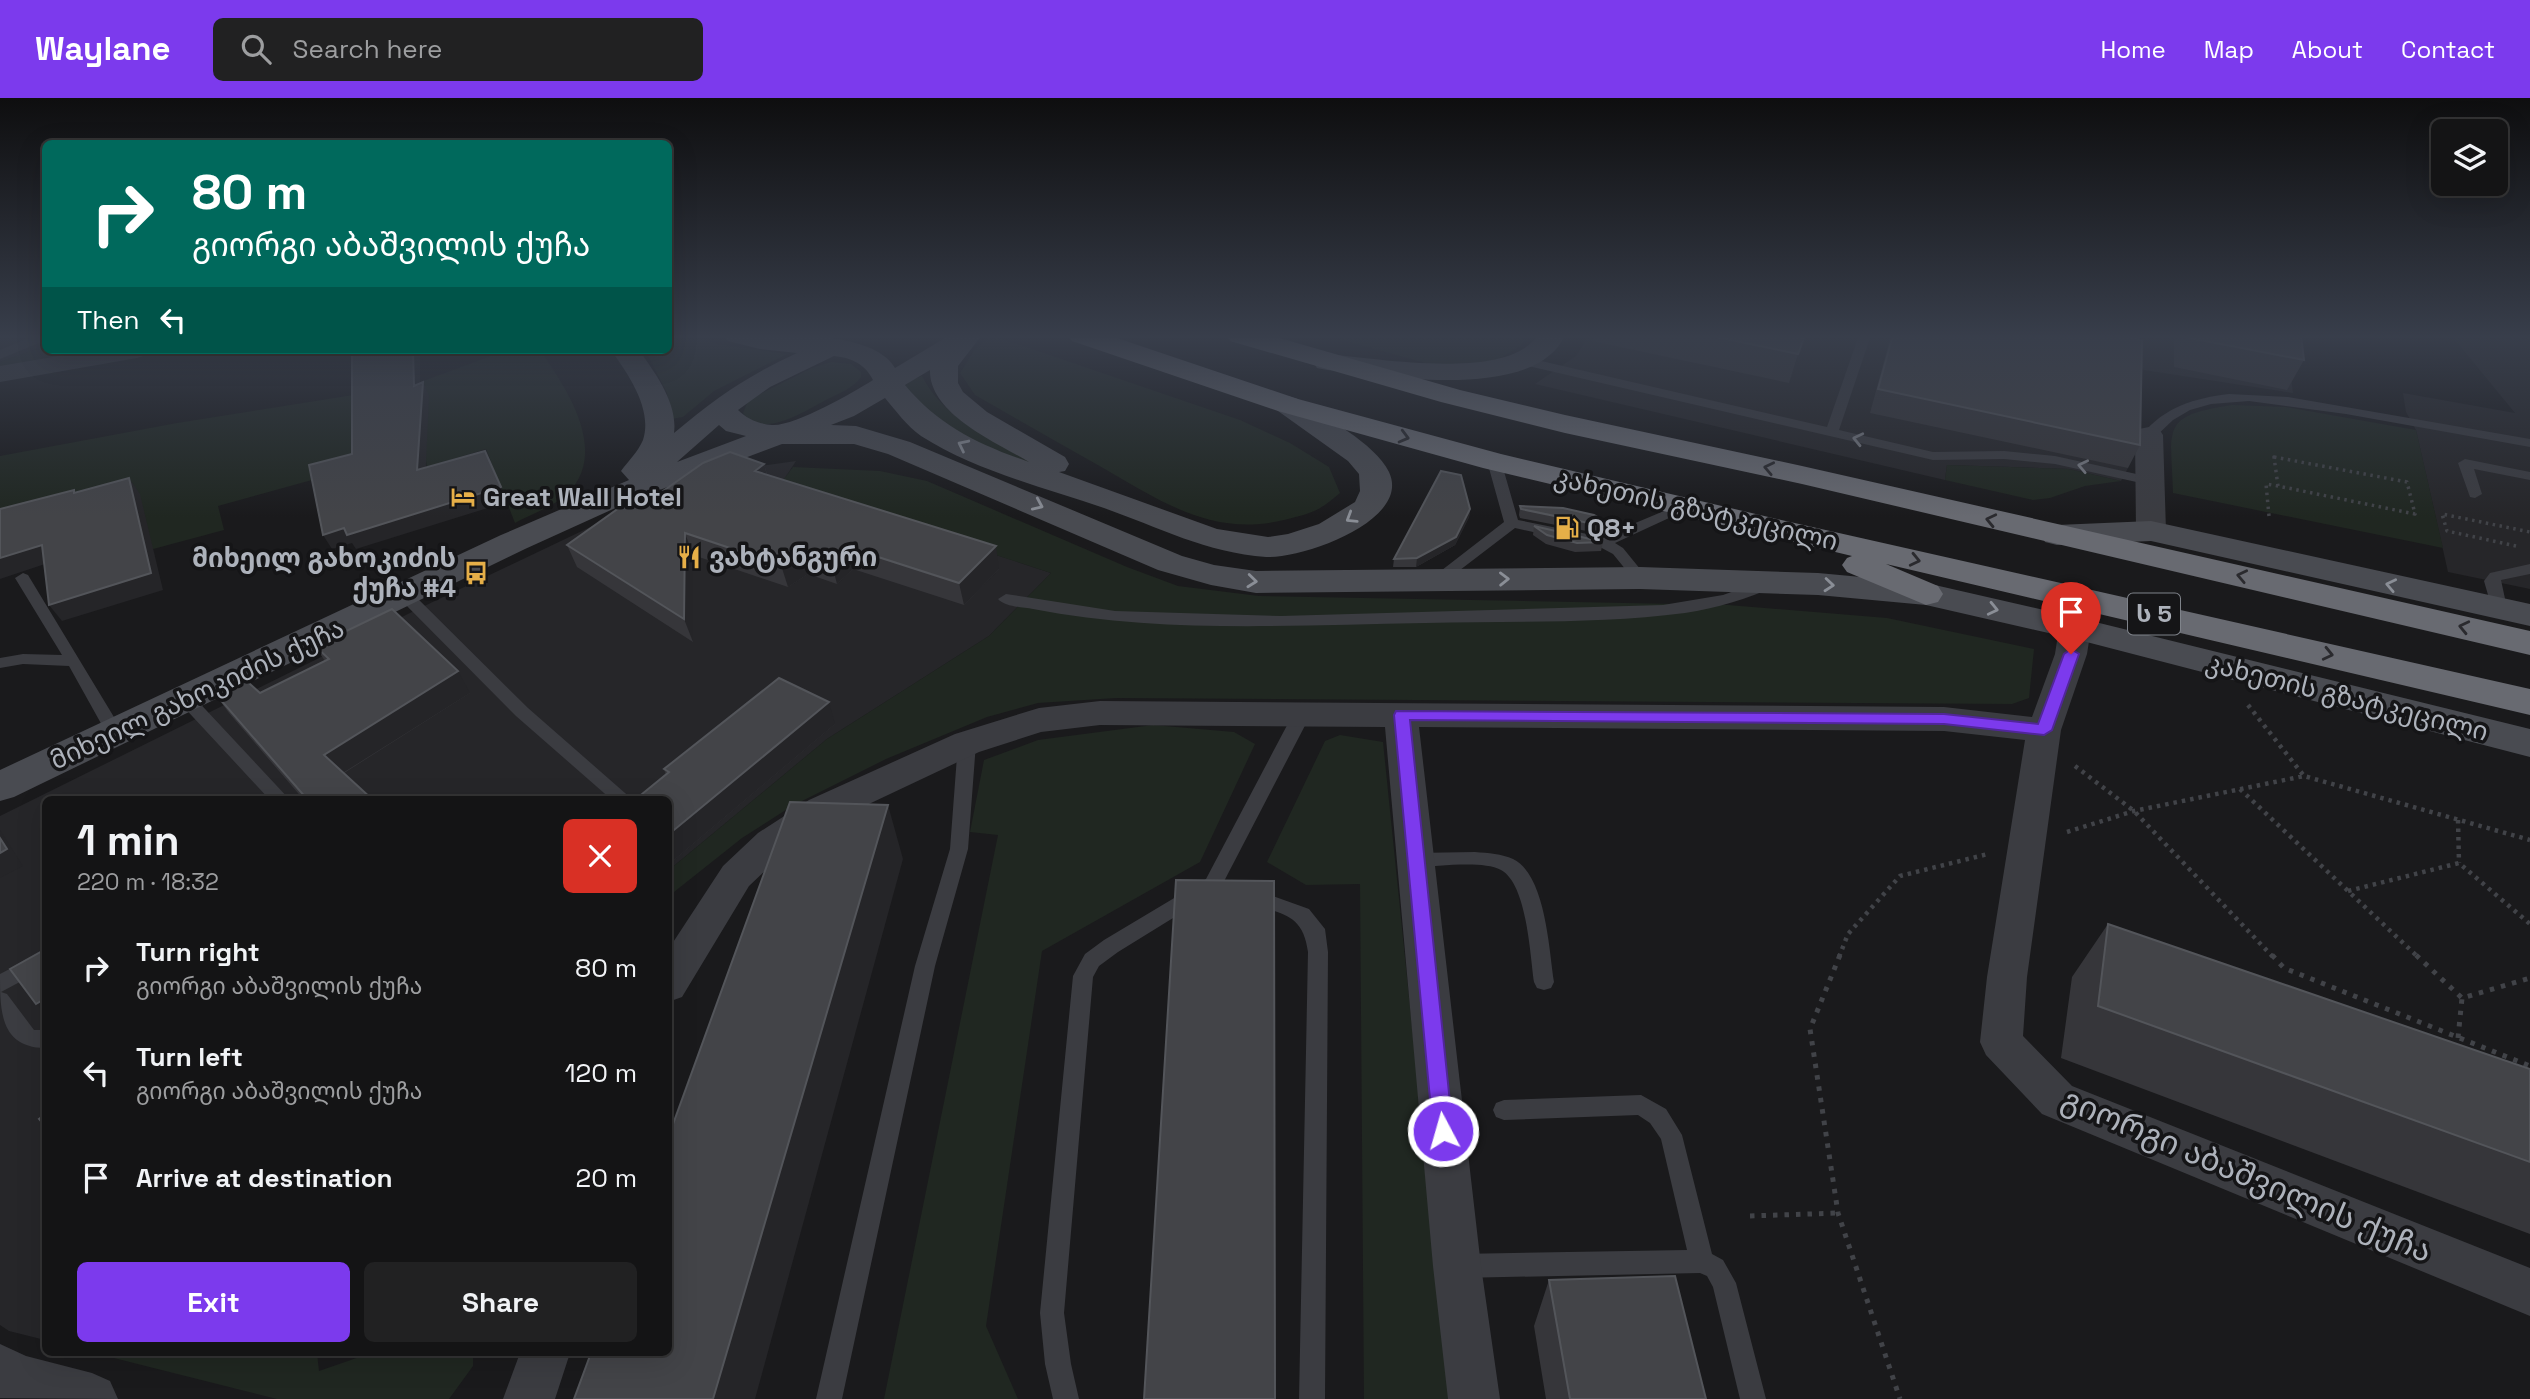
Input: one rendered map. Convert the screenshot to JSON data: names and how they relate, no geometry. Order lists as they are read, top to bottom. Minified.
{"streets":{"highway":["კახეთის გზატკეცილი","ს 5"],"main road":["მიხეილ გახოკიძის ქუჩა"],"street":["გიორგი აბაშვილის ქუჩა"]},"crossings":[["კახეთის გზატკეცილი","გიორგი აბაშვილის ქუჩა"]],"places":{"hotel":["Great Wall Hotel"],"fuel station":["Q8+"],"restaurant":["ვახტანგური"],"bus stop":["მიხეილ გახოკიძის ქუჩა #4"]},"page":{"header":"Waylane","search":"Search here","nav":["Home","Map","About","Contact"],"turn":["80 m","გიორგი აბაშვილის ქუჩა"],"then":"Then","heading":["1 min","220 m · 18:32"],"list":[{"name":"Turn right","note":"გიორგი აბაშვილის ქუჩა","value":"80 m"},{"name":"Turn left","note":"გიორგი აბაშვილის ქუჩა","value":"120 m"},{"name":"Arrive at destination","value":"20 m"}],"buttons":["Exit","Share"]}}
